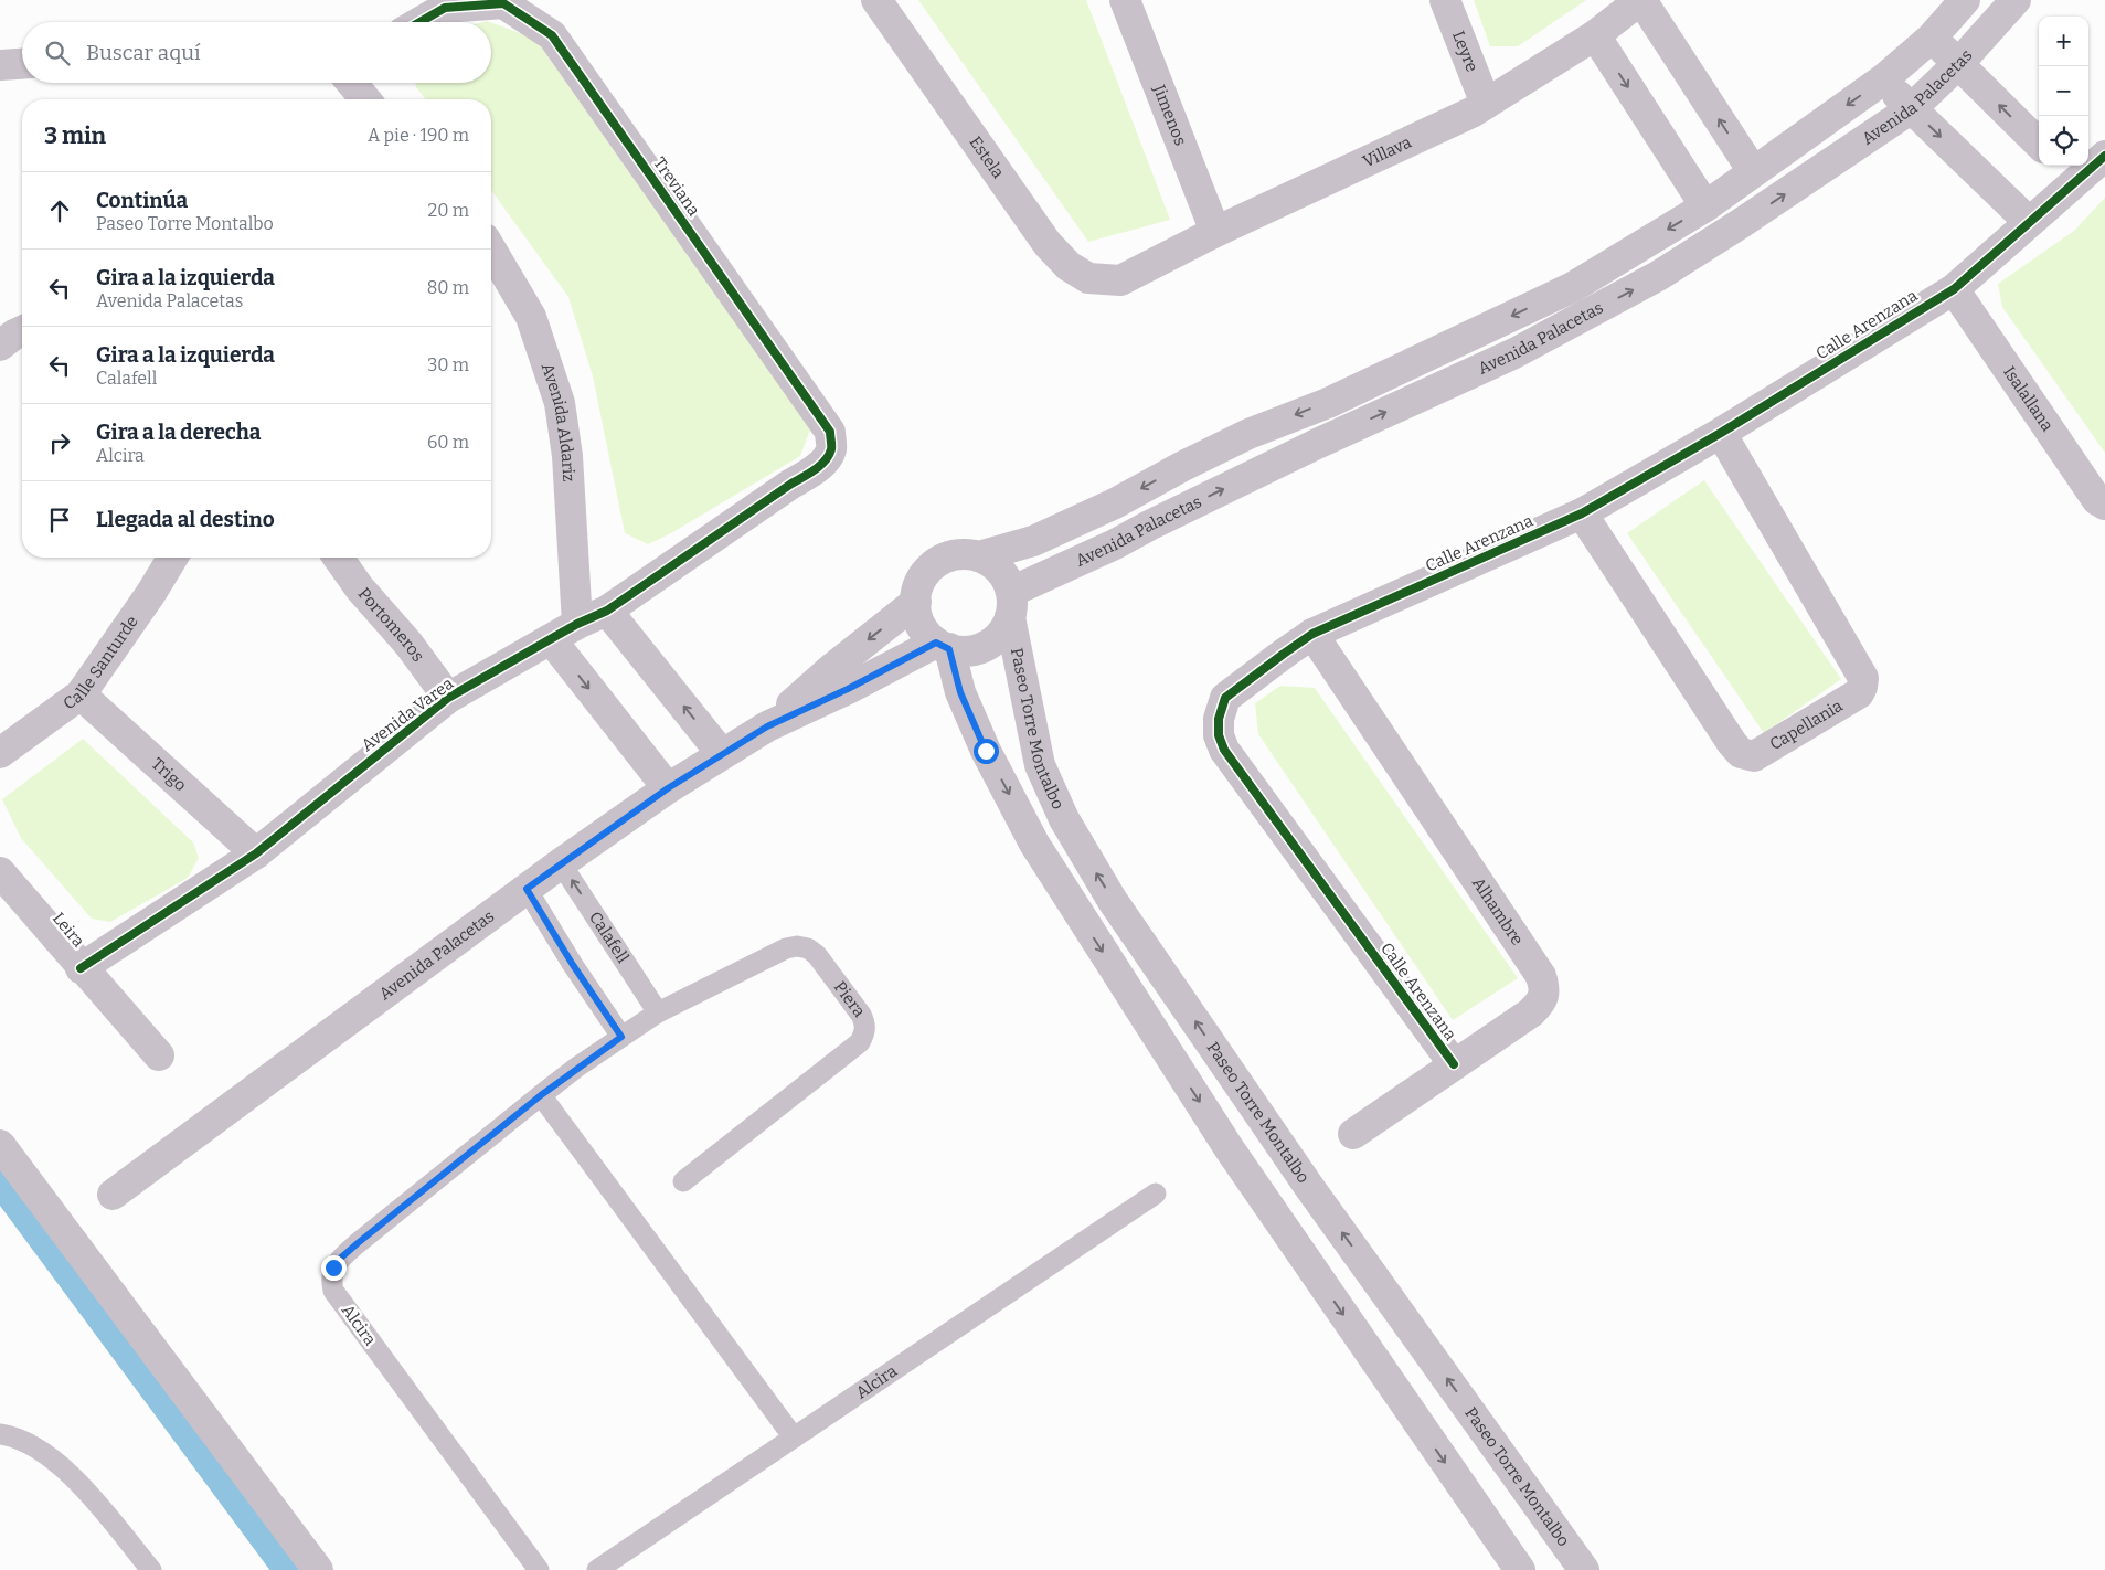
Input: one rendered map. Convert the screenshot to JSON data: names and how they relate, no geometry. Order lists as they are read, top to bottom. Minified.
{"streets":{"street":["Leyre","Avenida Palacetas","Jimenos","Villava","Estela","Treviana","Calle Arenzana","Isalallana","Avenida Aldariz","Portomeros","Calle Santurde","Avenida Varea","Capellania","Paseo Torre Montalbo","Trigo","Alhambre","Leira"],"lane":["Calafell","Piera","Alcira"]},"crossings":[["Leyre","Villava"],["Avenida Palacetas","Paseo Torre Montalbo"],["Avenida Palacetas","Calafell"],["Jimenos","Villava"],["Villava","Estela"],["Treviana","Avenida Varea"],["Calle Arenzana","Isalallana"],["Calle Arenzana","Capellania"],["Calle Arenzana","Alhambre"],["Avenida Aldariz","Avenida Varea"],["Portomeros","Avenida Varea"],["Calle Santurde","Trigo"],["Avenida Varea","Trigo"],["Avenida Varea","Leira"],["Calafell","Piera"],["Piera","Alcira"]],"page":{"map_buttons":["+","−"],"search":"Buscar aquí","heading":["3 min","A pie · 190 m"],"list":[["Continúa","Paseo Torre Montalbo","20 m"],["Gira a la izquierda","Avenida Palacetas","80 m"],["Gira a la izquierda","Calafell","30 m"],["Gira a la derecha","Alcira","60 m"],"Llegada al destino"]}}
